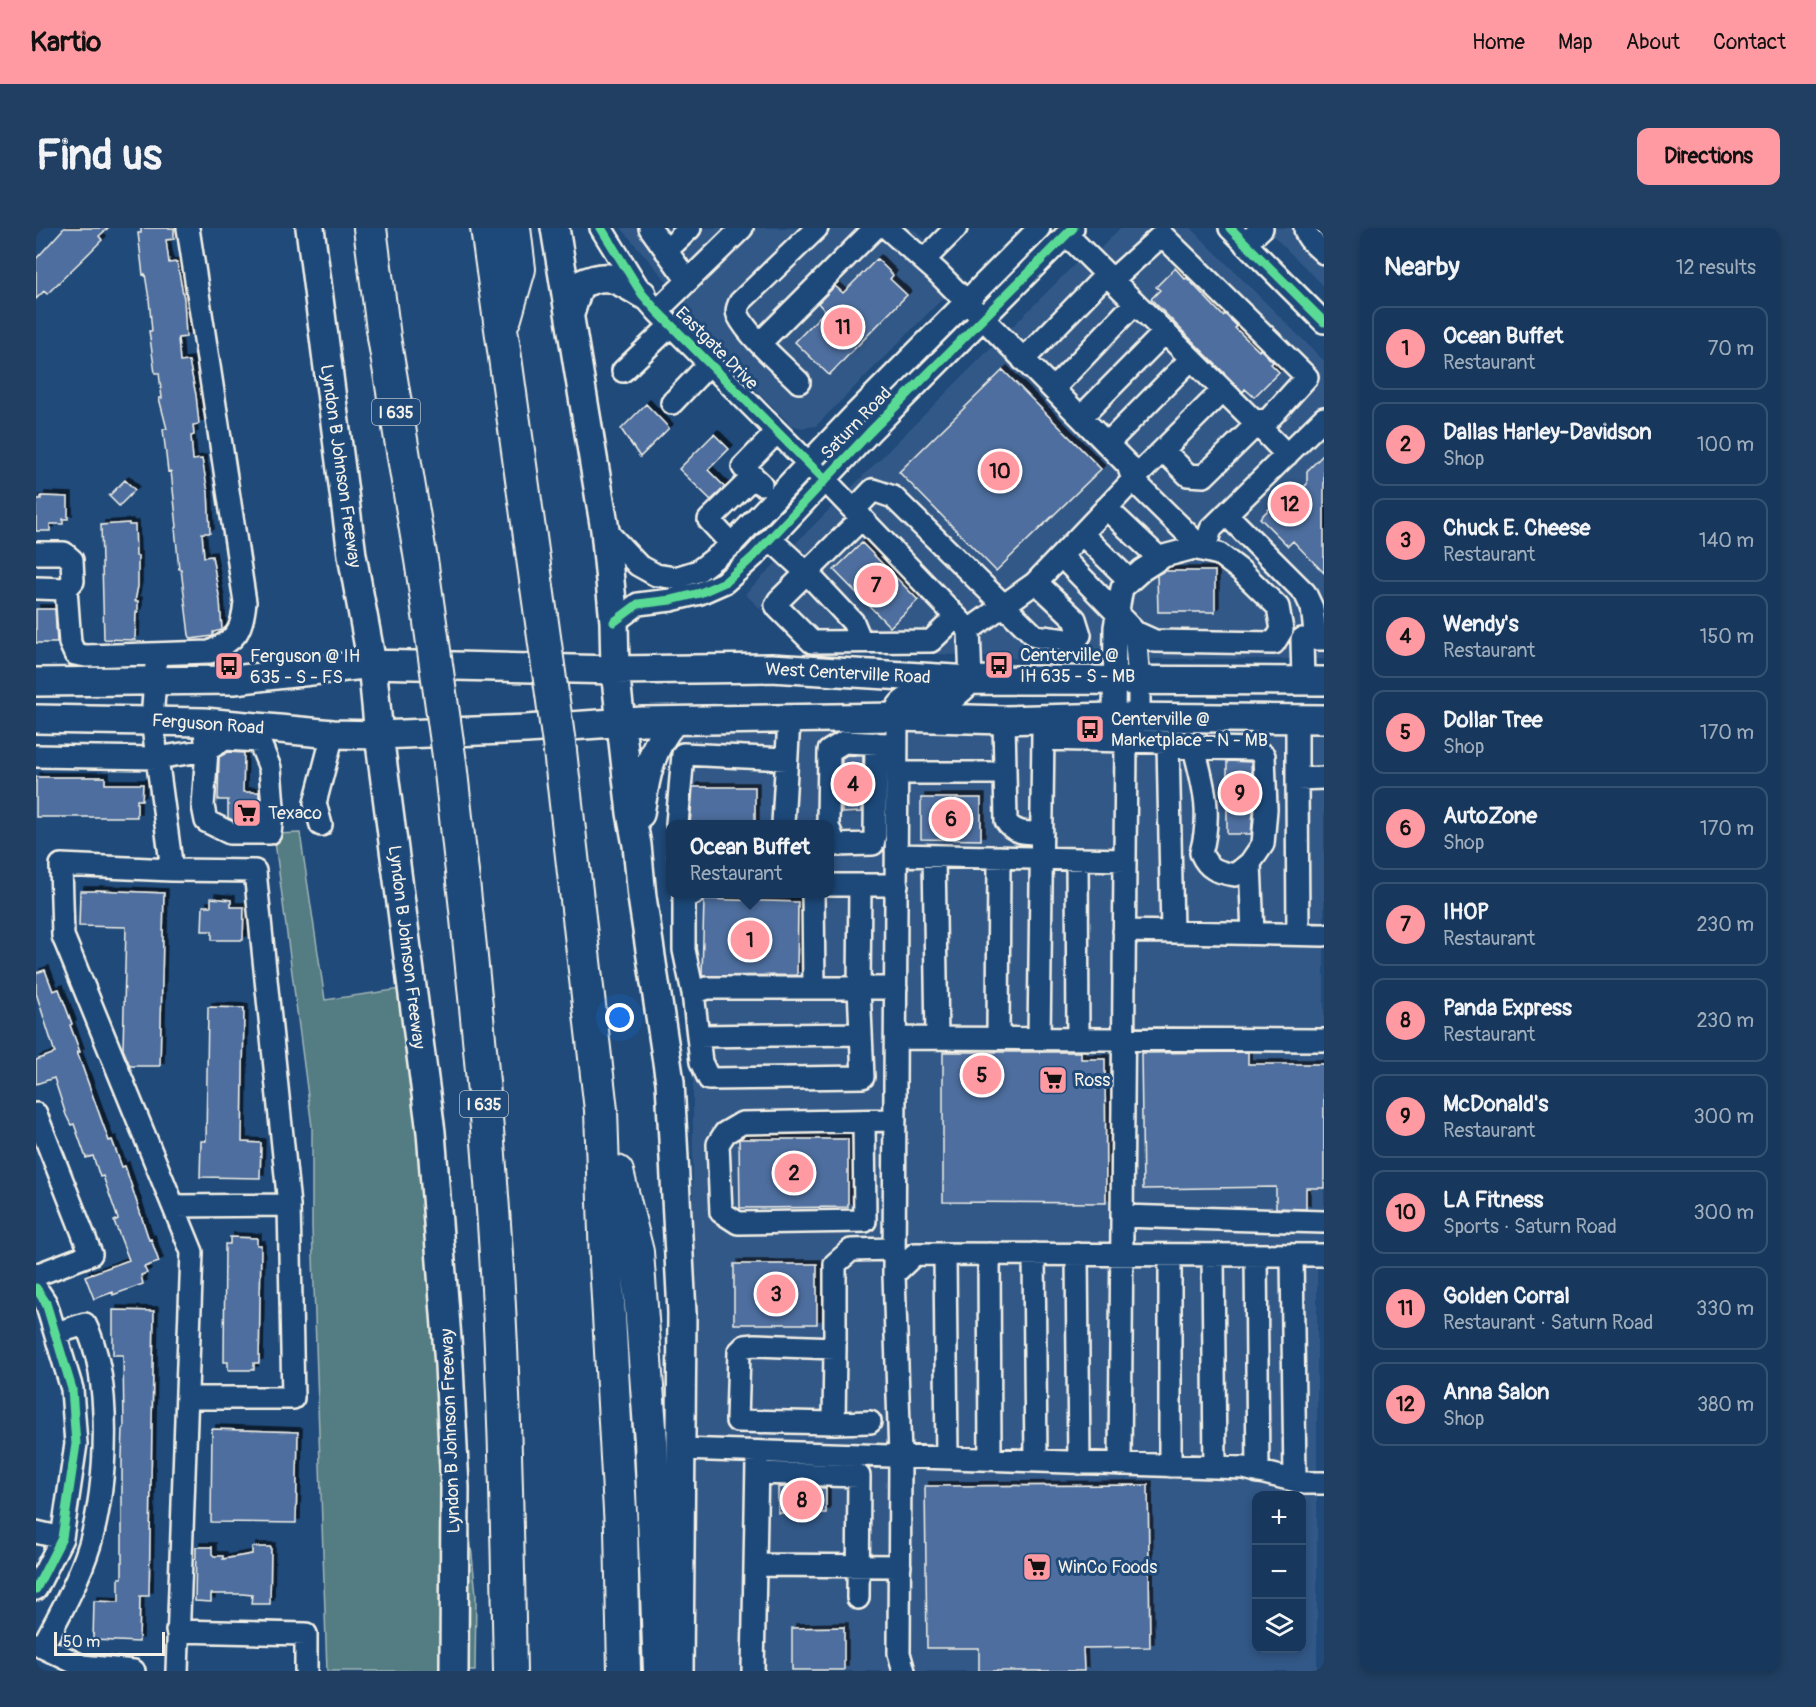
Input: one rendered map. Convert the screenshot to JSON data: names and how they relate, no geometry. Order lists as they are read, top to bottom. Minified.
{"streets":{"highway":["I 635"],"main road":["Lyndon B Johnson Freeway","West Centerville Road","Ferguson Road"],"street":["Eastgate Drive","Saturn Road"]},"crossings":[["Eastgate Drive","Saturn Road"],["Lyndon B Johnson Freeway","West Centerville Road"],["Lyndon B Johnson Freeway","Ferguson Road"]],"places":{"bus stop":["Centerville @ IH 635 - S - MB","Ferguson @ IH 635 - S - FS","Centerville @ Marketplace - N - MB"],"supermarket":["Texaco","Ross","WinCo Foods"]},"scale_bar":"50 m","page":{"header":"Kartio","nav":["Home","Map","About","Contact"],"buttons":"Directions","title":"Find us","heading":["Nearby","12 results"],"pins":["11","10","12","7","4","9","6","1","5","2","3","8"],"list":[{"mark":"1","name":"Ocean Buffet","note":"Restaurant","value":"70 m"},{"mark":"2","name":"Dallas Harley-Davidson","note":"Shop","value":"100 m"},{"mark":"3","name":"Chuck E. Cheese","note":"Restaurant","value":"140 m"},{"mark":"4","name":"Wendy's","note":"Restaurant","value":"150 m"},{"mark":"5","name":"Dollar Tree","note":"Shop","value":"170 m"},{"mark":"6","name":"AutoZone","note":"Shop","value":"170 m"},{"mark":"7","name":"IHOP","note":"Restaurant","value":"230 m"},{"mark":"8","name":"Panda Express","note":"Restaurant","value":"230 m"},{"mark":"9","name":"McDonald's","note":"Restaurant","value":"300 m"},{"mark":"10","name":"LA Fitness","note":"Sports · Saturn Road","value":"300 m"},{"mark":"11","name":"Golden Corral","note":"Restaurant · Saturn Road","value":"330 m"},{"mark":"12","name":"Anna Salon","note":"Shop","value":"380 m"}],"popup":["Ocean Buffet","Restaurant"],"map_buttons":["+","−"],"scale":"50 m"}}
